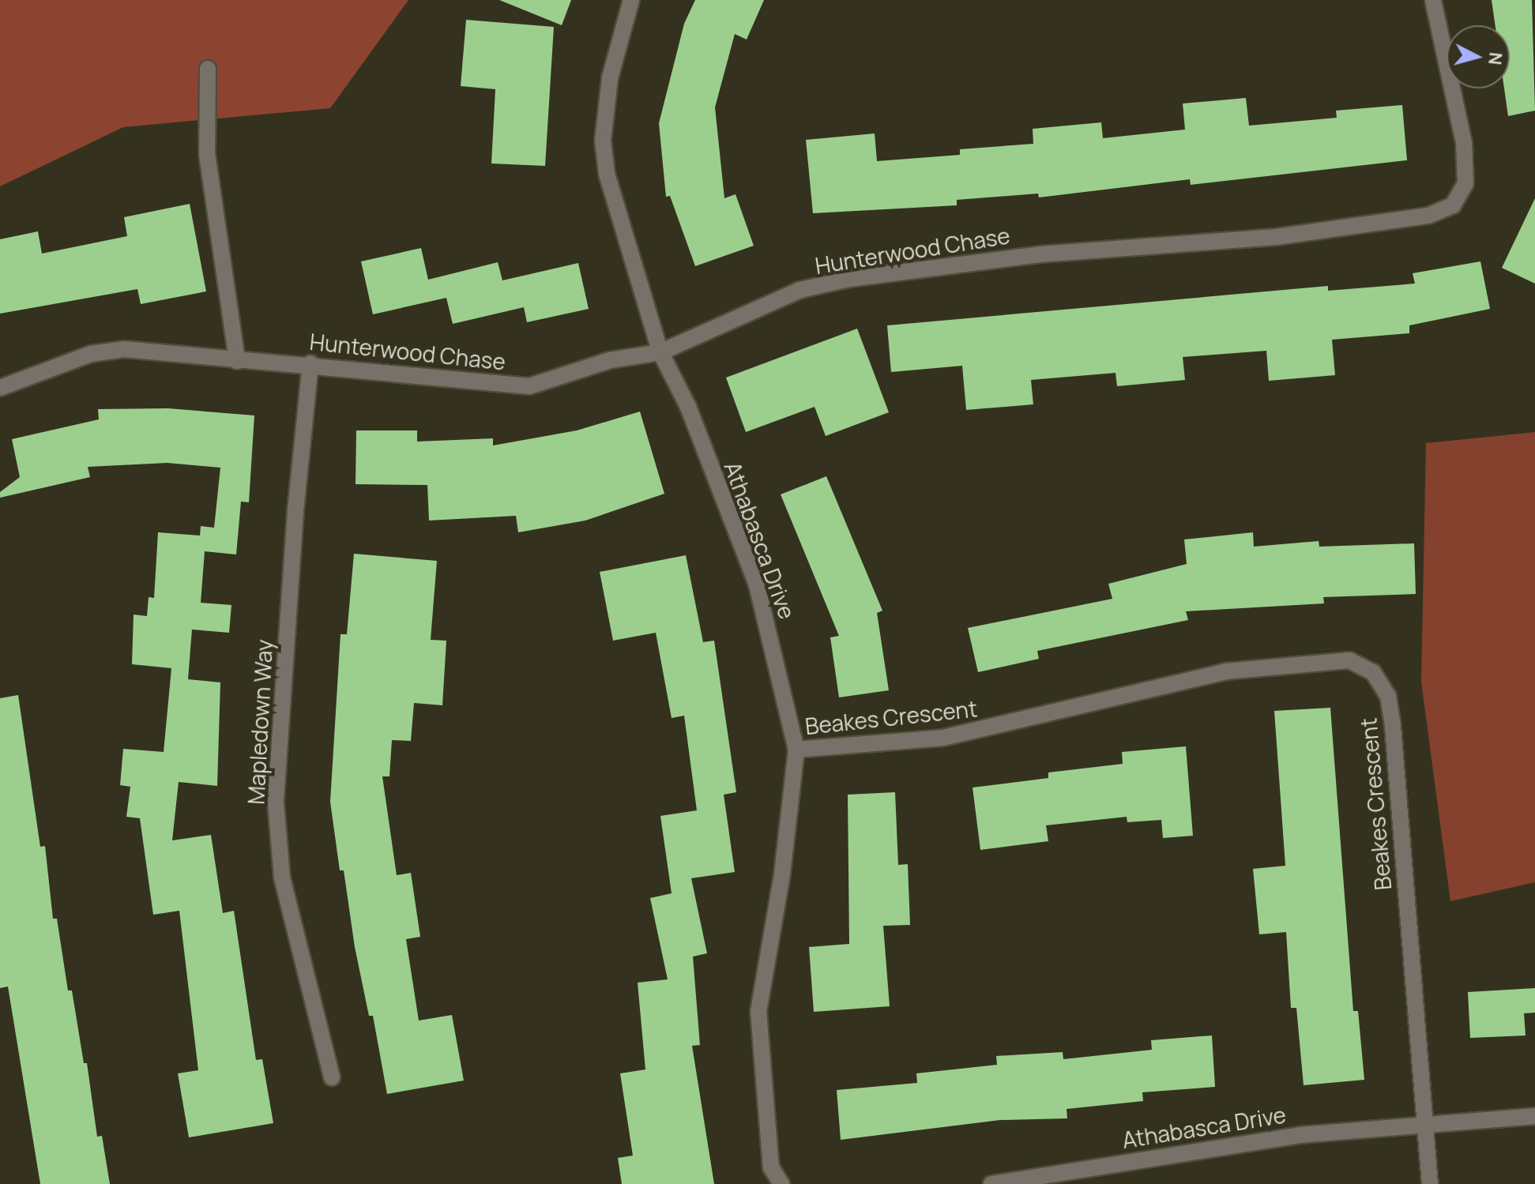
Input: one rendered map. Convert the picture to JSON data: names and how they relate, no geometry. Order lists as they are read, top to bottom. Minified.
{"streets":{"street":["Hunterwood Chase","Athabasca Drive","Beakes Crescent","Mapledown Way"]},"crossings":[["Hunterwood Chase","Athabasca Drive"],["Hunterwood Chase","Mapledown Way"],["Athabasca Drive","Beakes Crescent"]],"north":"right"}
